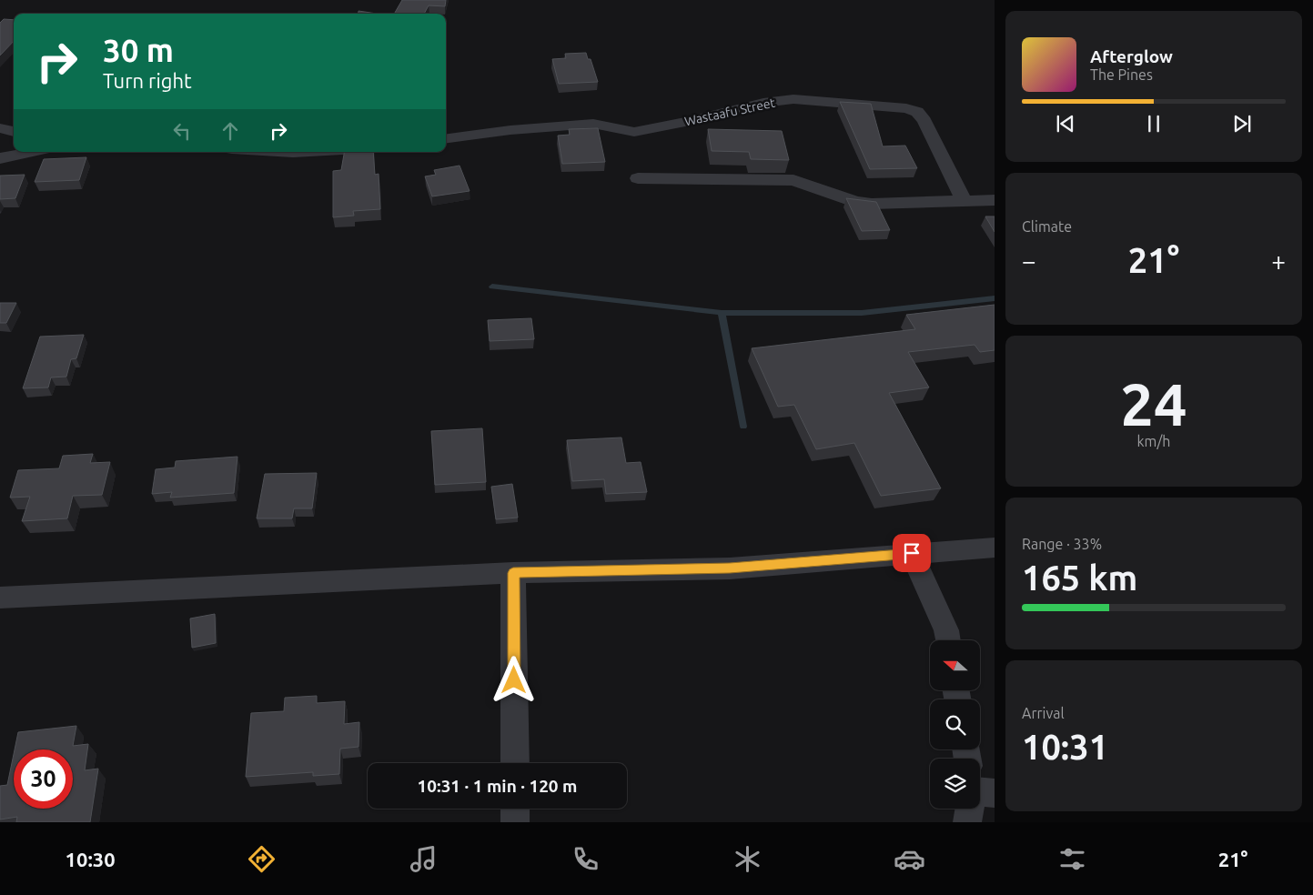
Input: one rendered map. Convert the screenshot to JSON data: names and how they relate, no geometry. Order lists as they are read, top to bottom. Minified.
{"streets":{"street":["Wastaafu Street"]},"north":"left","page":{"turn":["30 m","Turn right"],"song":["Afterglow","The Pines"],"tile":["Climate",["24","km/h"],["Range · 33%","165 km"],["Arrival","10:31"]],"heat":["−","21°","+"],"limit":"30","trip":"10:31 · 1 min · 120 m","tabs":["10:30","21°"]}}
